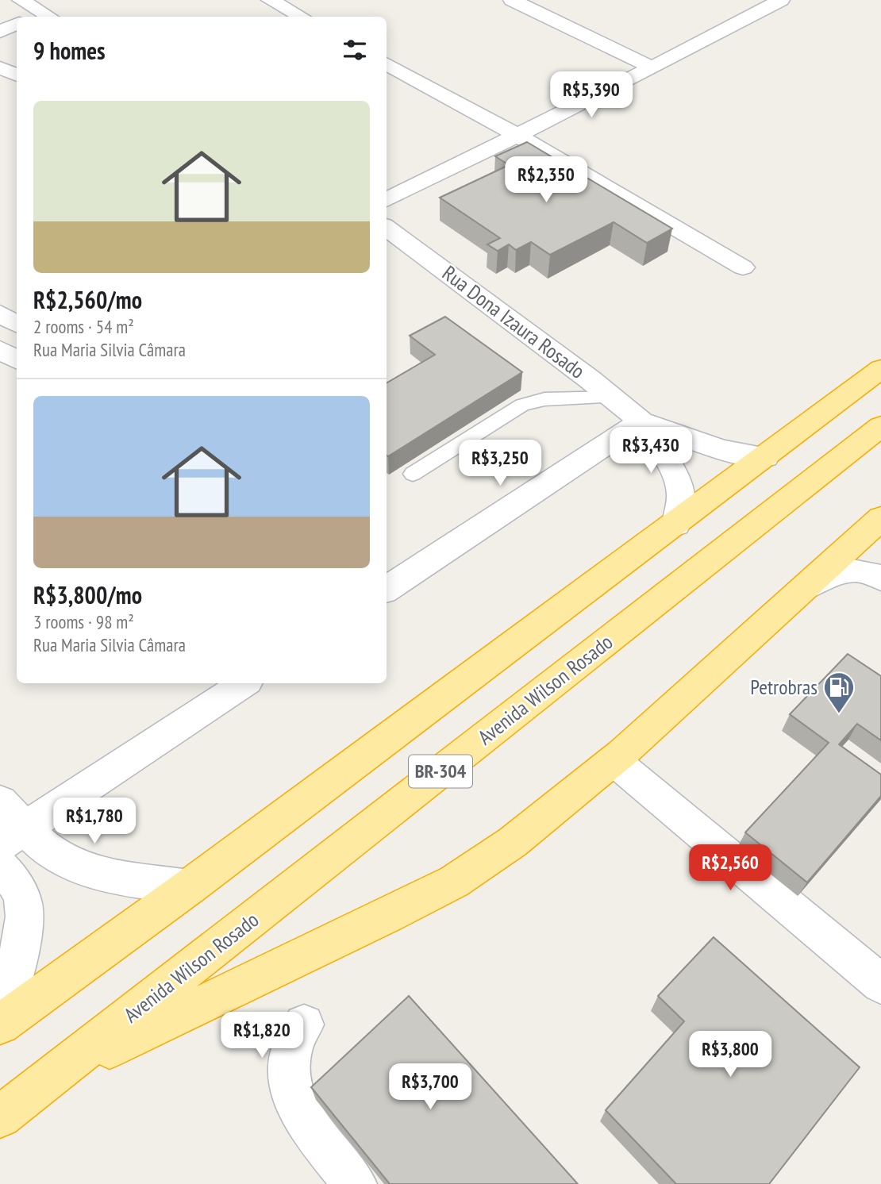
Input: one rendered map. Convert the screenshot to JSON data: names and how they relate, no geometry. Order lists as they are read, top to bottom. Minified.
{"streets":{"highway":["Avenida Wilson Rosado","BR-304"],"street":["Rua Dona Izaura Rosado"]},"crossings":[["Rua Dona Izaura Rosado","BR-304"]],"places":{"fuel station":["Petrobras"]},"page":{"heading":"9 homes","price":["R$5,390","R$2,350","R$3,430","R$3,250","R$1,780","R$2,560","R$1,820","R$3,800","R$3,700"],"list":[{"name":"R$2,560/mo","note":"2 rooms · 54 m² · Rua Maria Silvia Câmara"},{"name":"R$3,800/mo","note":"3 rooms · 98 m² · Rua Maria Silvia Câmara"}]}}
